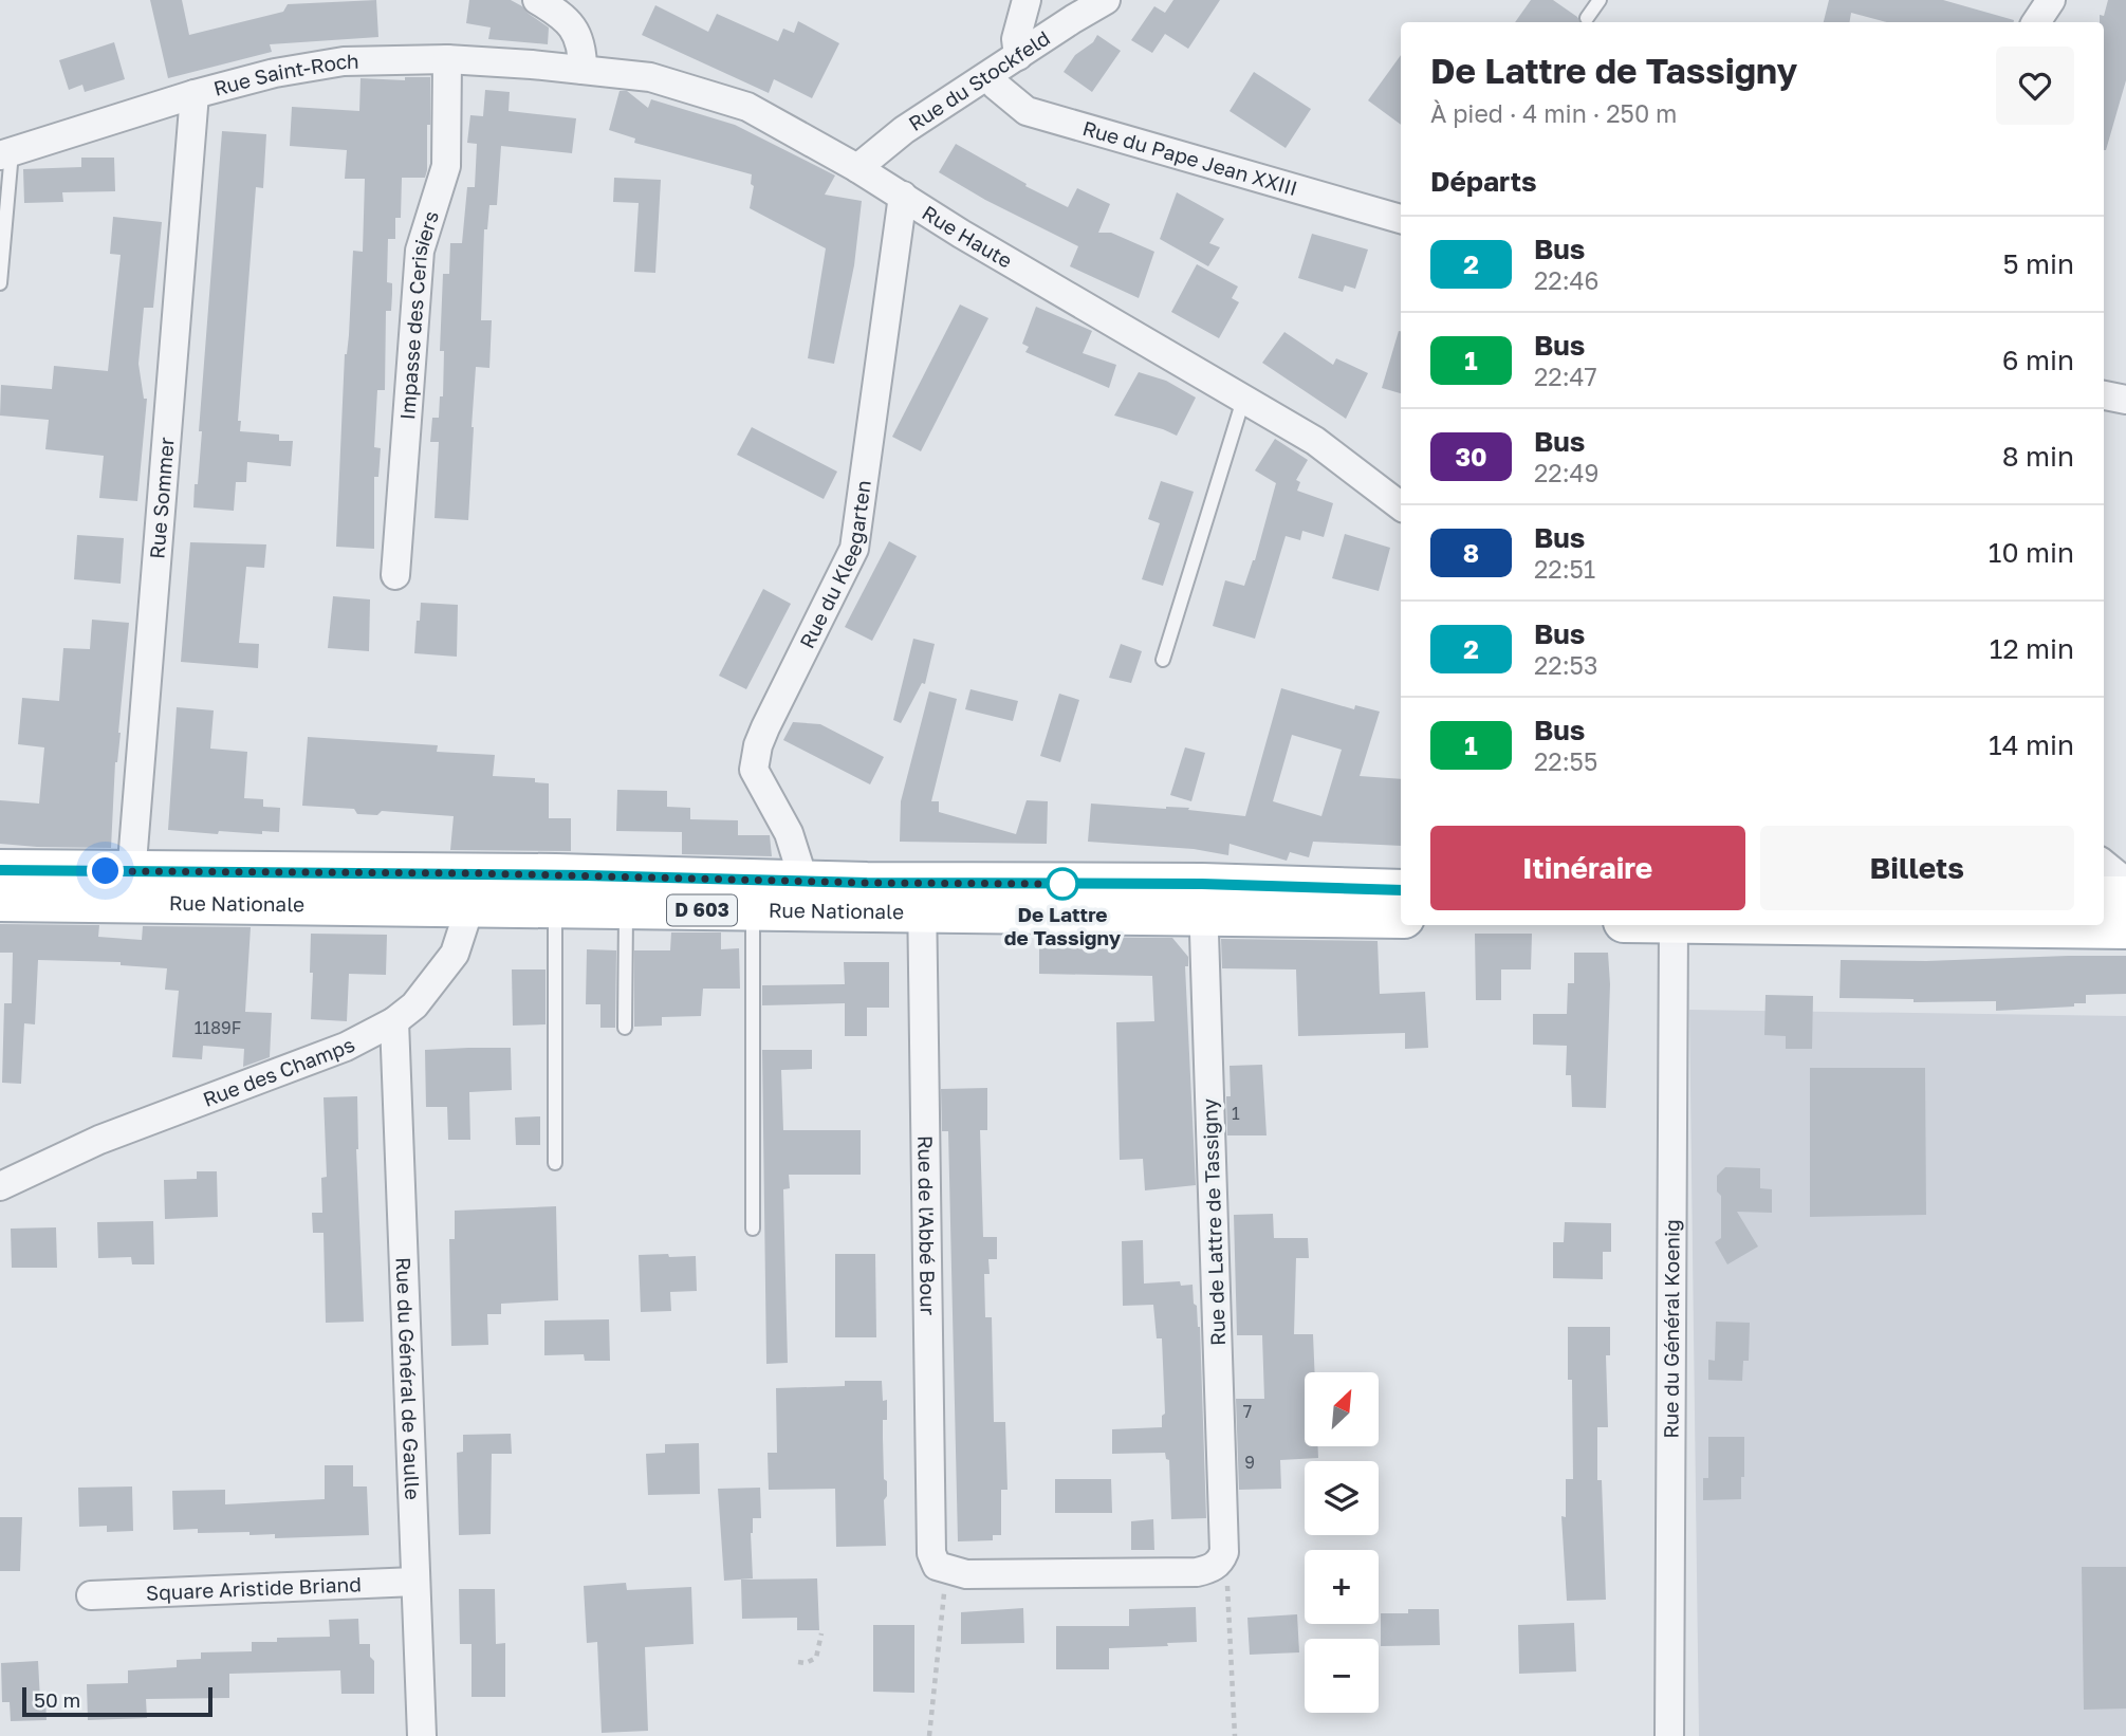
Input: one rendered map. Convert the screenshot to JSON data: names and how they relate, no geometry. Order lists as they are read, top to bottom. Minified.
{"streets":{"main road":["Rue Nationale","D 603"],"street":["Rue Saint-Roch","Rue du Stockfeld","Rue du Pape Jean XXIII","Rue Haute","Impasse des Cerisiers","Rue Sommer","Rue du Kleegarten","Rue des Champs","Rue de Lattre de Tassigny","Rue de l'Abbé Bour","Rue du Général Koenig","Rue du Général de Gaulle","Square Aristide Briand"]},"crossings":[["Rue Saint-Roch","Rue Haute"],["Rue Saint-Roch","Impasse des Cerisiers"],["Rue Saint-Roch","Rue Sommer"],["Rue du Stockfeld","Rue du Pape Jean XXIII"],["Rue du Stockfeld","Rue Haute"],["Rue Haute","Rue du Kleegarten"],["Rue Sommer","Rue Nationale"],["Rue du Kleegarten","Rue Nationale"],["Rue Nationale","Rue des Champs"],["Rue Nationale","Rue de Lattre de Tassigny"],["Rue Nationale","Rue de l'Abbé Bour"],["Rue des Champs","Rue du Général de Gaulle"],["Rue du Général de Gaulle","Square Aristide Briand"]],"places":["De Lattre de Tassigny"],"lines":["bus line 2"],"house_numbers":["1189F","1","7","9"],"scale_bar":"50 m","north":"top right","page":{"heading":[["De Lattre de Tassigny","À pied · 4 min · 250 m"],"Départs"],"list":[{"mark":"2","name":"Bus","note":"22:46","value":"5 min"},{"mark":"1","name":"Bus","note":"22:47","value":"6 min"},{"mark":"30","name":"Bus","note":"22:49","value":"8 min"},{"mark":"8","name":"Bus","note":"22:51","value":"10 min"},{"mark":"2","name":"Bus","note":"22:53","value":"12 min"},{"mark":"1","name":"Bus","note":"22:55","value":"14 min"}],"buttons":["Itinéraire","Billets"],"map_buttons":["+","−"],"scale":"50 m"}}
